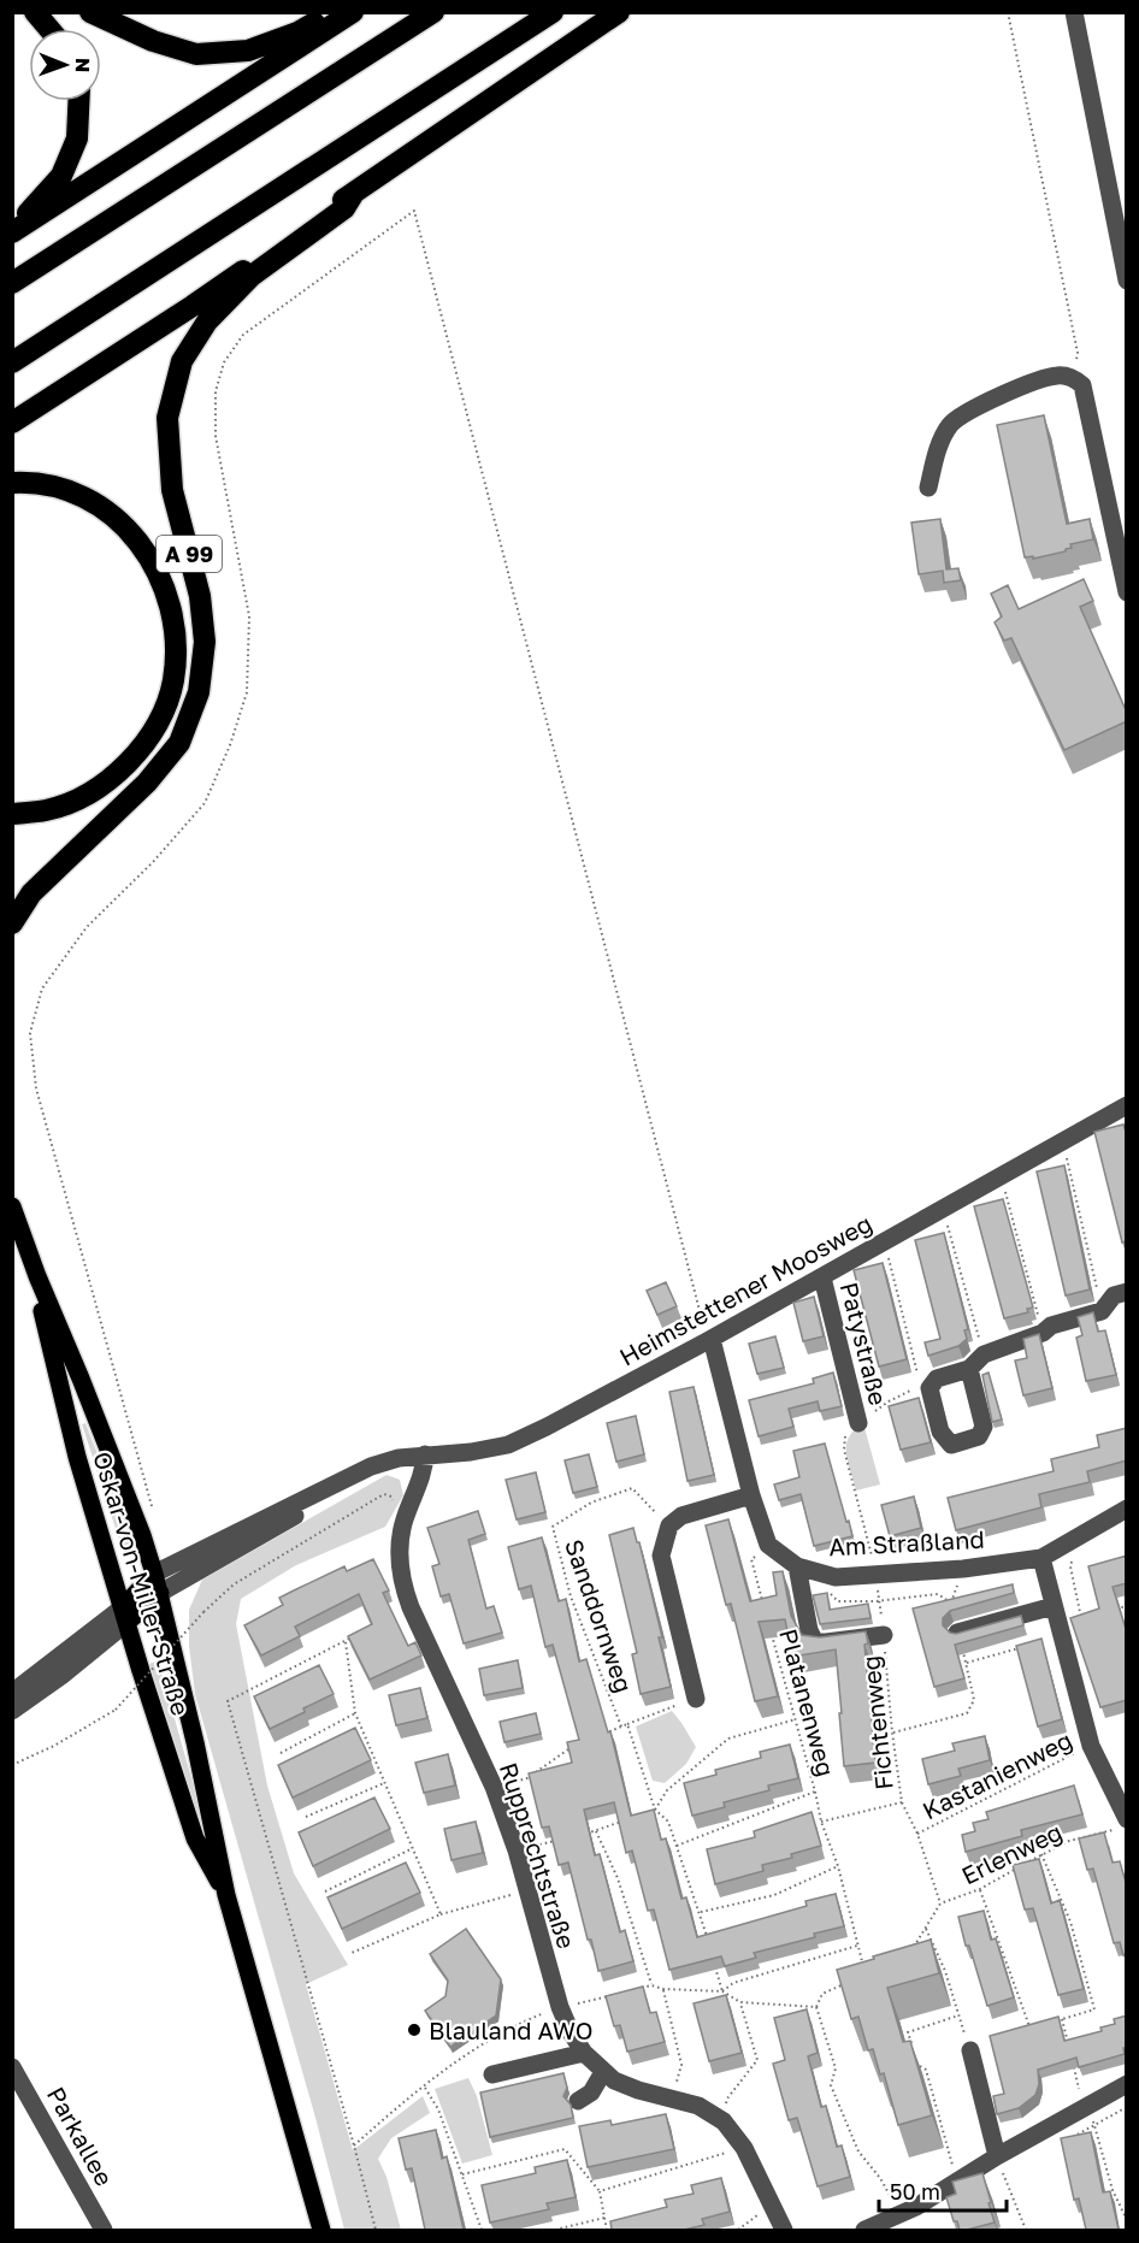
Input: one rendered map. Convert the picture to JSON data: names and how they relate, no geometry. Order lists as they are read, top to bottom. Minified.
{"streets":{"highway":["A 99"],"main road":["Oskar-von-Miller-Straße"],"street":["Heimstettener Moosweg","Patystraße","Am Straßland","Rupprechtstraße","Parkallee"],"path":["Sanddornweg","Platanenweg","Fichtenweg","Kastanienweg","Erlenweg"]},"crossings":[["Heimstettener Moosweg","Patystraße"],["Heimstettener Moosweg","Oskar-von-Miller-Straße"],["Heimstettener Moosweg","Rupprechtstraße"],["Patystraße","Fichtenweg"],["Am Straßland","Fichtenweg"],["Fichtenweg","Kastanienweg"],["Fichtenweg","Erlenweg"]],"places":["Blauland AWO"],"scale_bar":"50 m","north":"right"}
